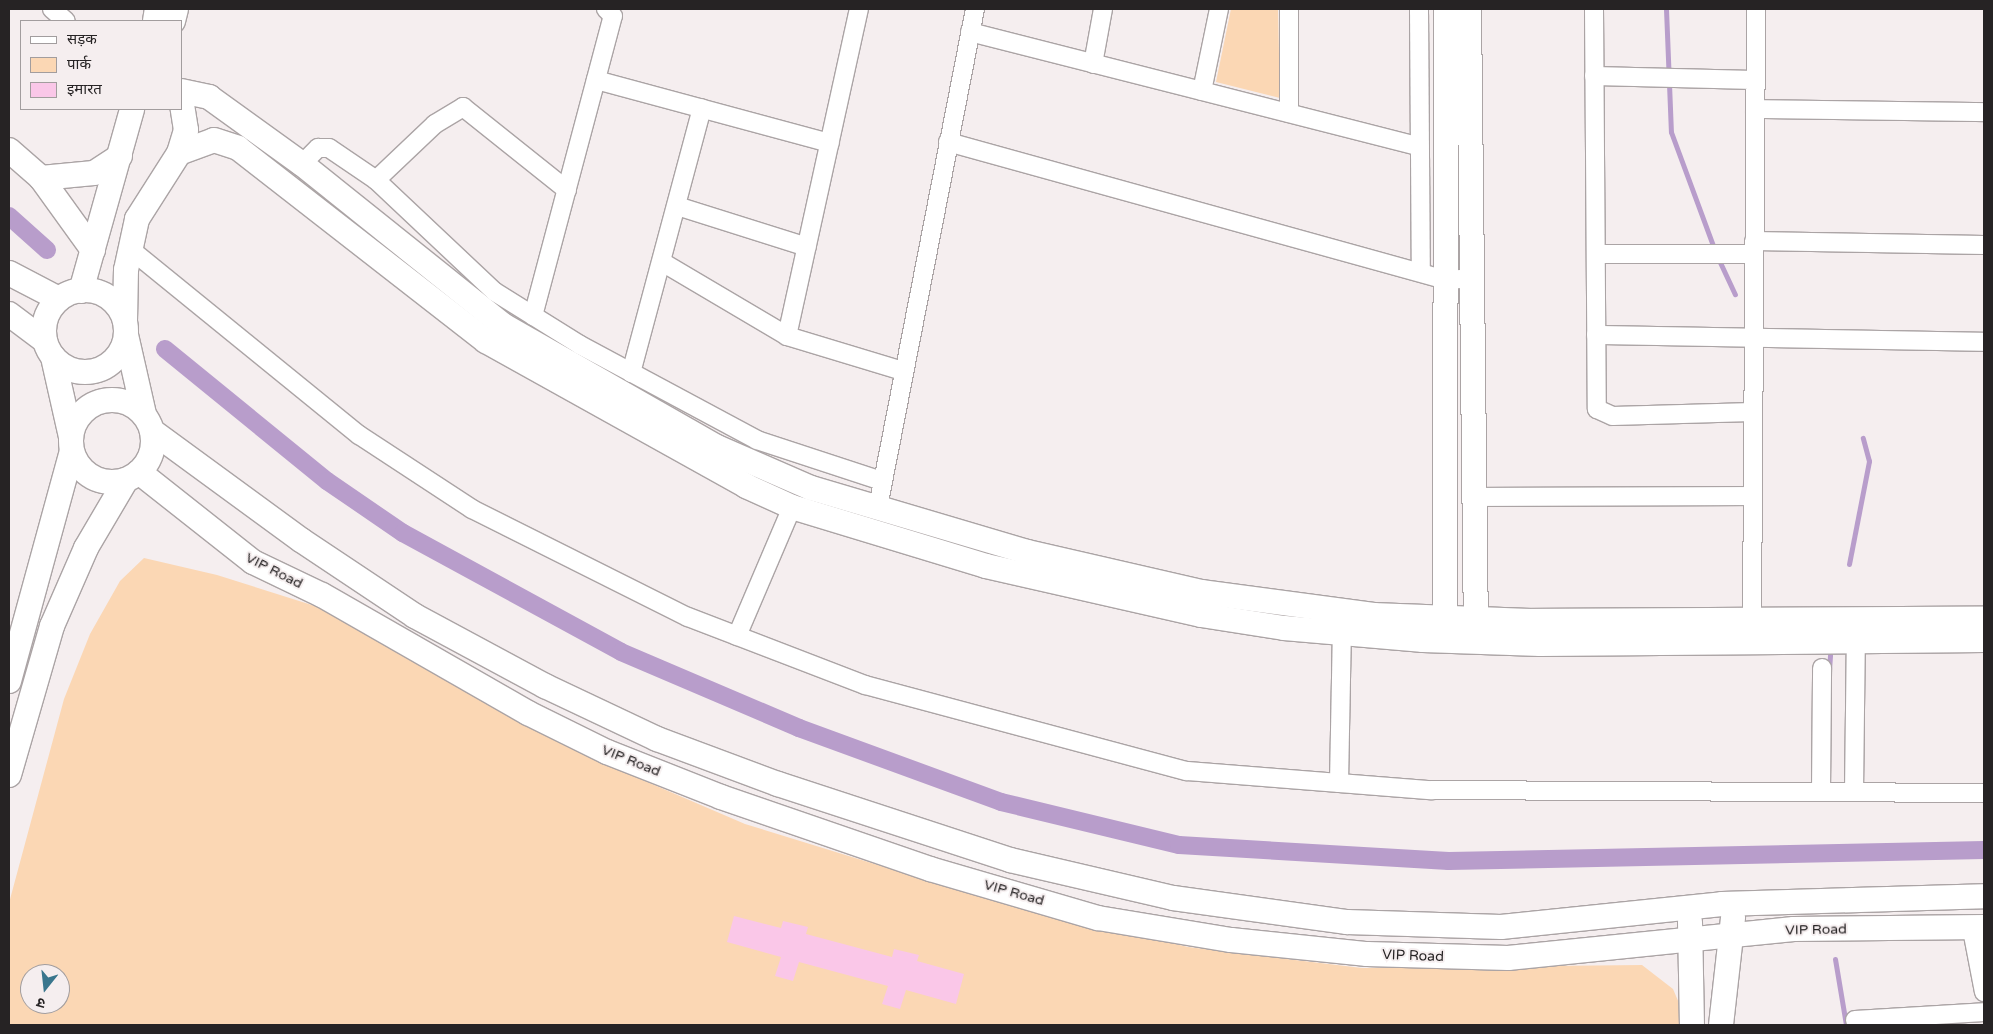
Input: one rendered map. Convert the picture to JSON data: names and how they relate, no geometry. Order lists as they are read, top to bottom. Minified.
{"streets":{"street":["VIP Road"]},"legend":["सड़क","पार्क","इमारत"],"north":"bottom"}
